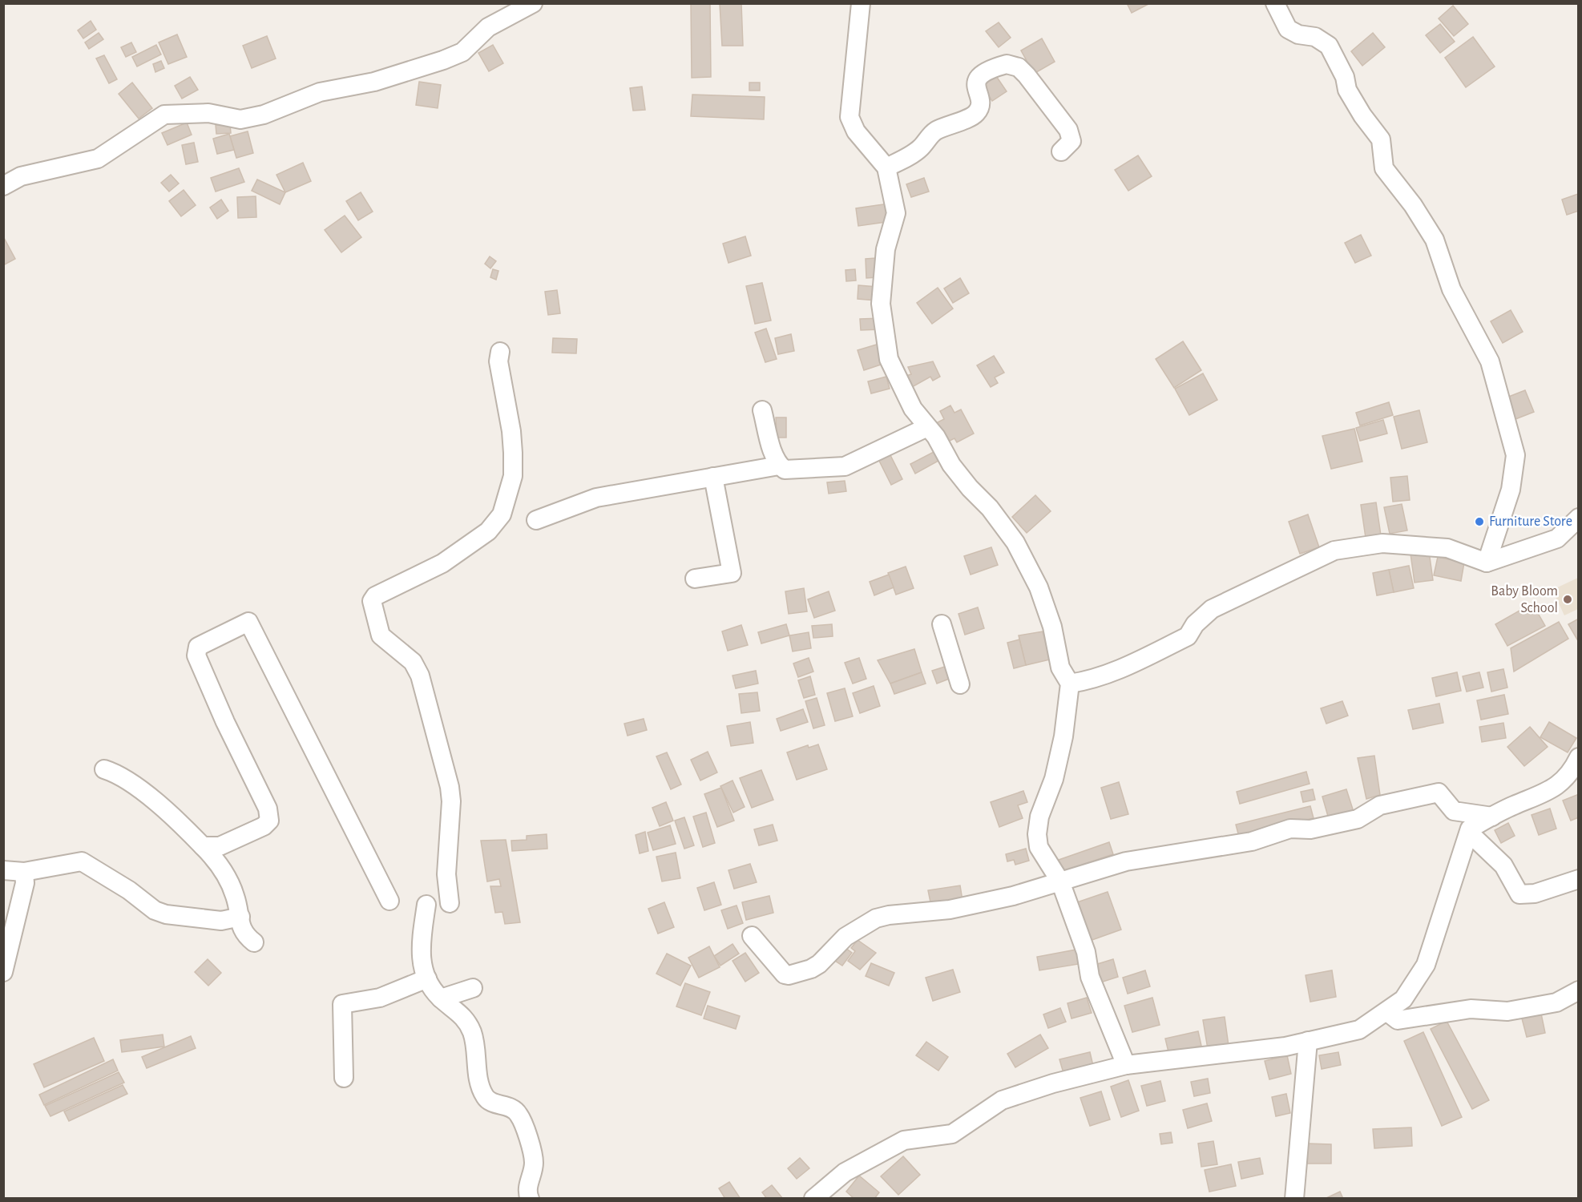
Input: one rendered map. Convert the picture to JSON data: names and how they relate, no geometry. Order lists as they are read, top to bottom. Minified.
{"places":["Furniture Store","Baby Bloom School"]}
